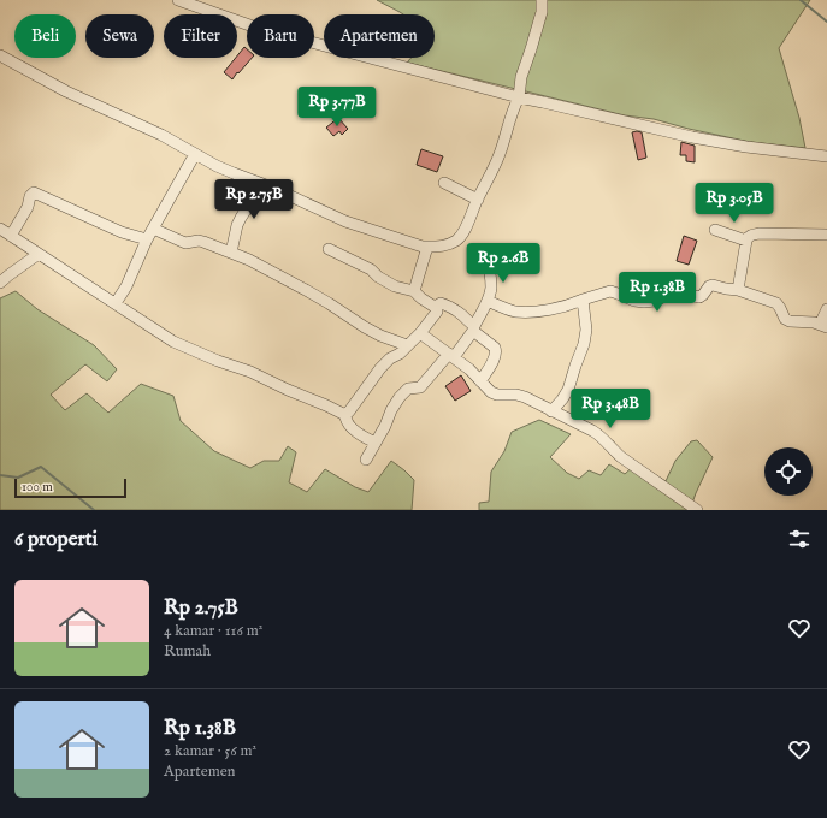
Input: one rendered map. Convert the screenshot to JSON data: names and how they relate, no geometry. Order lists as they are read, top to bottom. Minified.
{"scale_bar":"100 m","page":{"chip":["Beli","Sewa","Filter","Baru","Apartemen"],"price":["Rp 3.77B","Rp 2.75B","Rp 3.05B","Rp 2.6B","Rp 1.38B","Rp 3.48B"],"scale":"100 m","heading":"6 properti","list":[{"name":"Rp 2.75B","note":"4 kamar · 116 m² · Rumah"},{"name":"Rp 1.38B","note":"2 kamar · 56 m² · Apartemen"}]}}
